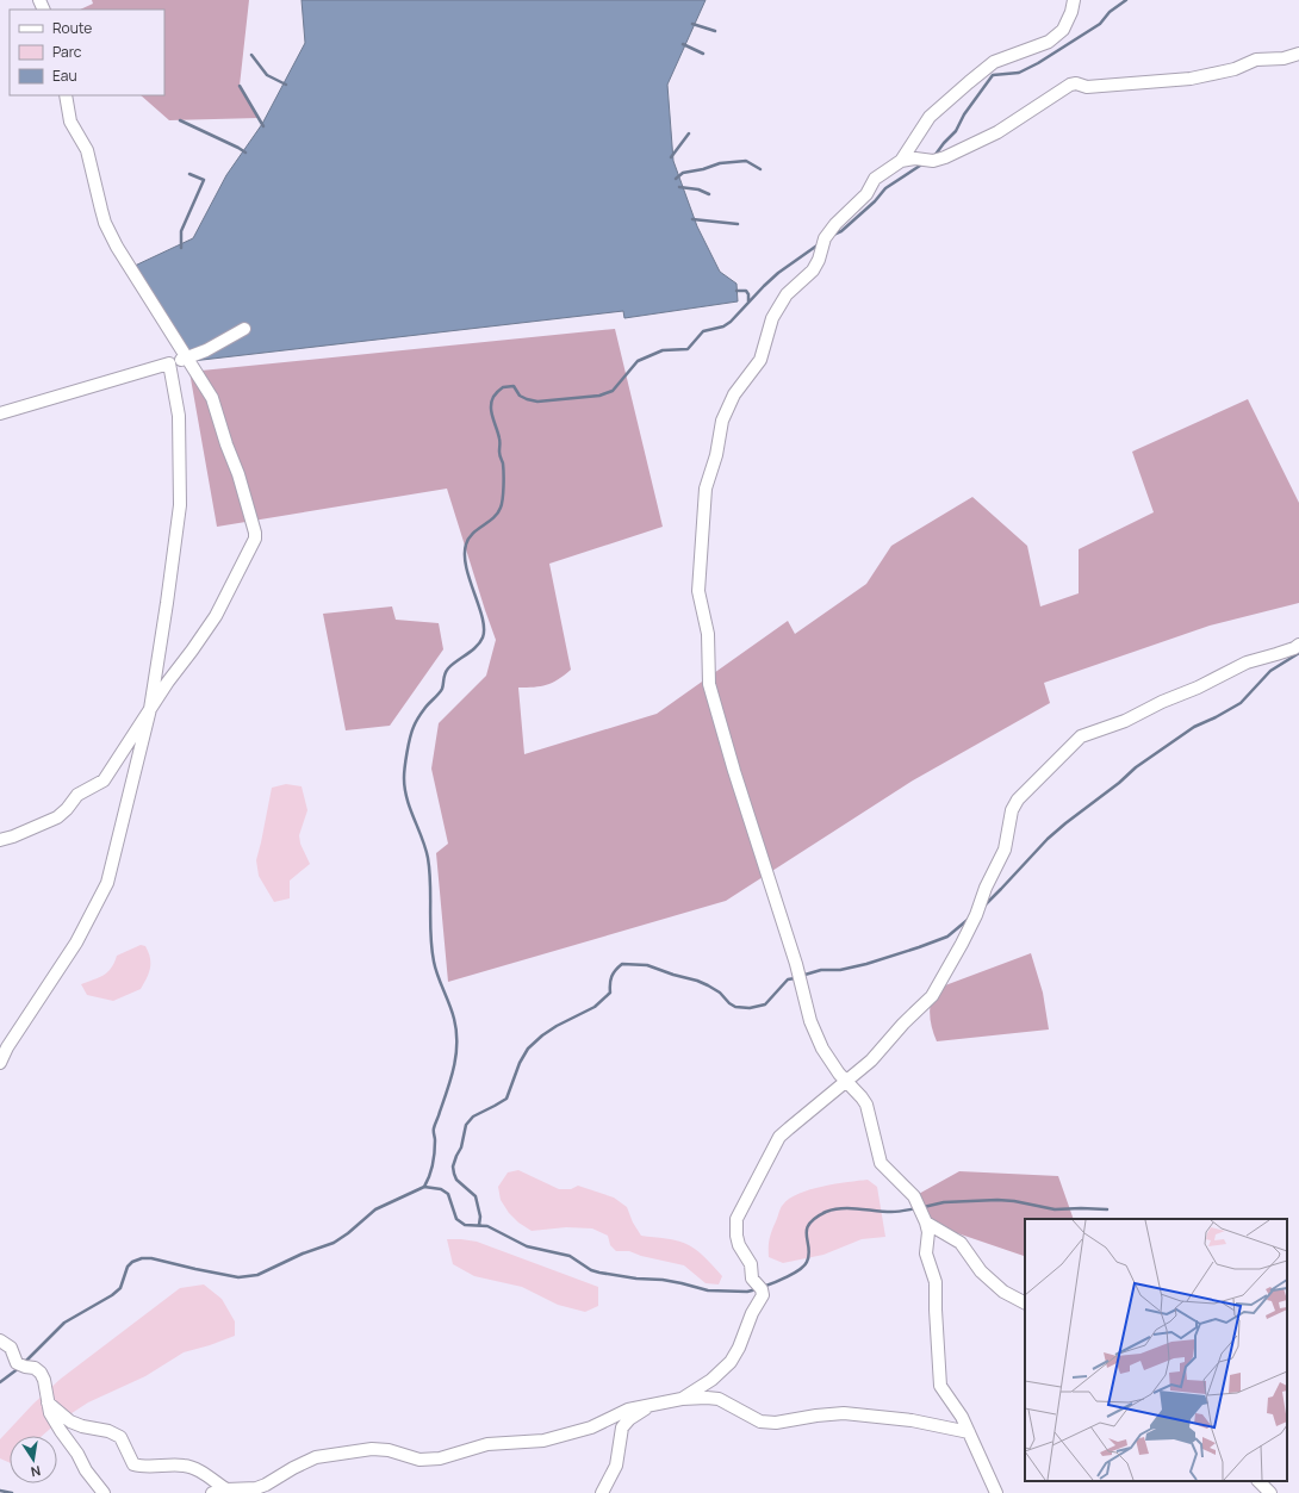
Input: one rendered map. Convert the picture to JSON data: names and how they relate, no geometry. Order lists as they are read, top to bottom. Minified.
{"legend":["Route","Parc","Eau"],"north":"bottom"}
